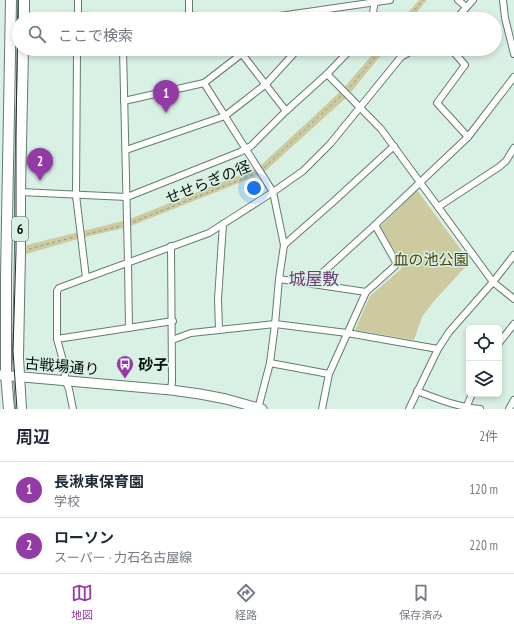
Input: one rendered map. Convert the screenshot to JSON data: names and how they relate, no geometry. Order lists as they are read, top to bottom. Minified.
{"streets":{"main road":["6"],"street":["古戦場通り"],"path":["せせらぎの径"]},"crossings":[["せせらぎの径","6"],["6","古戦場通り"]],"districts":["城屋敷"],"parks":["血の池公園"],"places":{"bus stop":["砂子"]},"page":{"search":"ここで検索","pins":["1","2"],"heading":["周辺","2件"],"list":[{"mark":"1","name":"長湫東保育園","note":"学校","value":"120 m"},{"mark":"2","name":"ローソン","note":"スーパー · 力石名古屋線","value":"220 m"}],"nav":["地図","経路","保存済み"]}}
